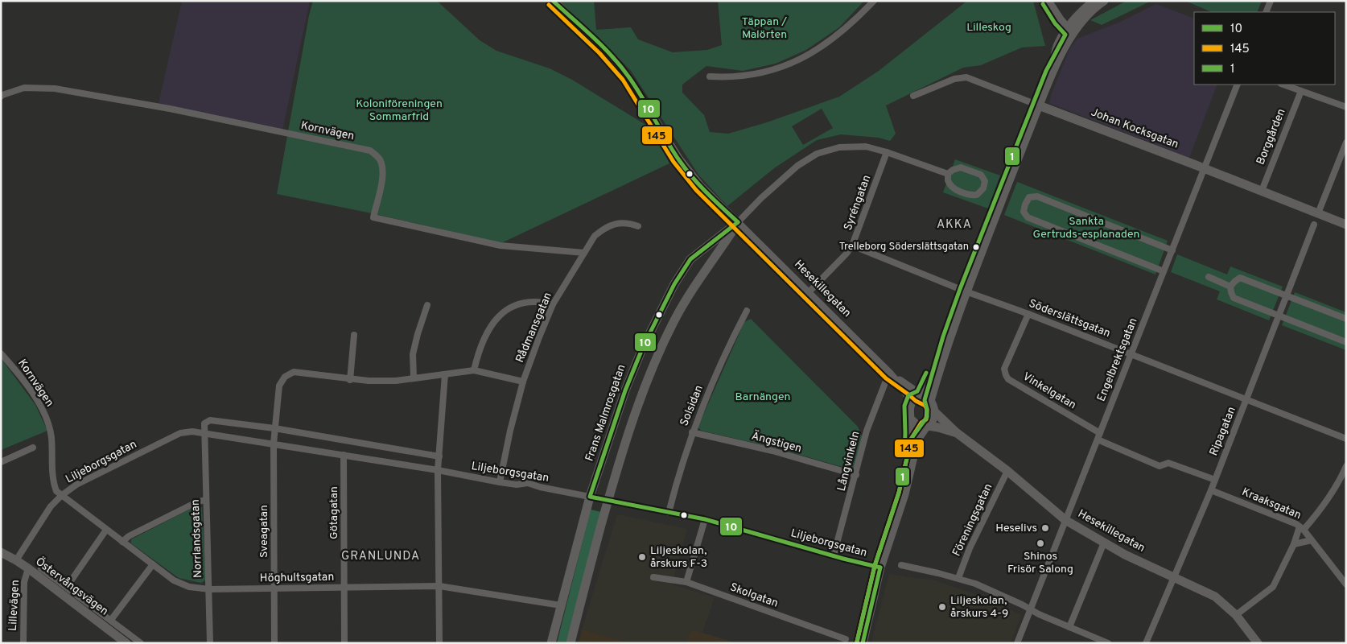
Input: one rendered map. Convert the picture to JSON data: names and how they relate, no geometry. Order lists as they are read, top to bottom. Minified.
{"streets":{"street":["Johan Kocksgatan","Kornvägen","Borggården","Syréngatan","Hesekillegatan","Söderslättsgatan","Rådmansgatan","Engelbrektsgatan","Vinkelgatan","Solsidan","Frans Malmrosgatan","Ripagatan","Ängstigen","Långvinkeln","Liljeborgsgatan","Kraaksgatan","Götagatan","Föreningsgatan","Sveagatan","Norrlandsgatan","Höghultsgatan","Östervångsvägen","Skolgatan","Lillevägen"]},"crossings":[["Johan Kocksgatan","Borggården"],["Johan Kocksgatan","Engelbrektsgatan"],["Kornvägen","Rådmansgatan"],["Kornvägen","Liljeborgsgatan"],["Kornvägen","Höghultsgatan"],["Syréngatan","Hesekillegatan"],["Syréngatan","Söderslättsgatan"],["Syréngatan","Frans Malmrosgatan"],["Hesekillegatan","Engelbrektsgatan"],["Hesekillegatan","Frans Malmrosgatan"],["Hesekillegatan","Ripagatan"],["Hesekillegatan","Långvinkeln"],["Hesekillegatan","Föreningsgatan"],["Söderslättsgatan","Engelbrektsgatan"],["Söderslättsgatan","Vinkelgatan"],["Söderslättsgatan","Ripagatan"],["Rådmansgatan","Liljeborgsgatan"],["Engelbrektsgatan","Vinkelgatan"],["Vinkelgatan","Ripagatan"],["Solsidan","Ängstigen"],["Solsidan","Liljeborgsgatan"],["Frans Malmrosgatan","Liljeborgsgatan"],["Frans Malmrosgatan","Höghultsgatan"],["Ripagatan","Kraaksgatan"],["Ängstigen","Långvinkeln"],["Långvinkeln","Liljeborgsgatan"],["Liljeborgsgatan","Götagatan"],["Liljeborgsgatan","Sveagatan"],["Liljeborgsgatan","Norrlandsgatan"],["Liljeborgsgatan","Höghultsgatan"],["Liljeborgsgatan","Östervångsvägen"],["Götagatan","Höghultsgatan"],["Sveagatan","Höghultsgatan"],["Norrlandsgatan","Höghultsgatan"],["Östervångsvägen","Lillevägen"]],"districts":["AKKA","GRANLUNDA"],"parks":["Täppan / Malörten","Lilleskog","Koloniföreningen Sommarfrid","Sankta Gertruds-esplanaden","Barnängen"],"places":["Trelleborg Söderslättsgatan","Heselivs","Shinos Frisör Salong","Liljeskolan, årskurs F-3","Liljeskolan, årskurs 4-9"],"lines":["transit line 10","transit line 1","transit line 145"],"legend":["10","145","1"]}
